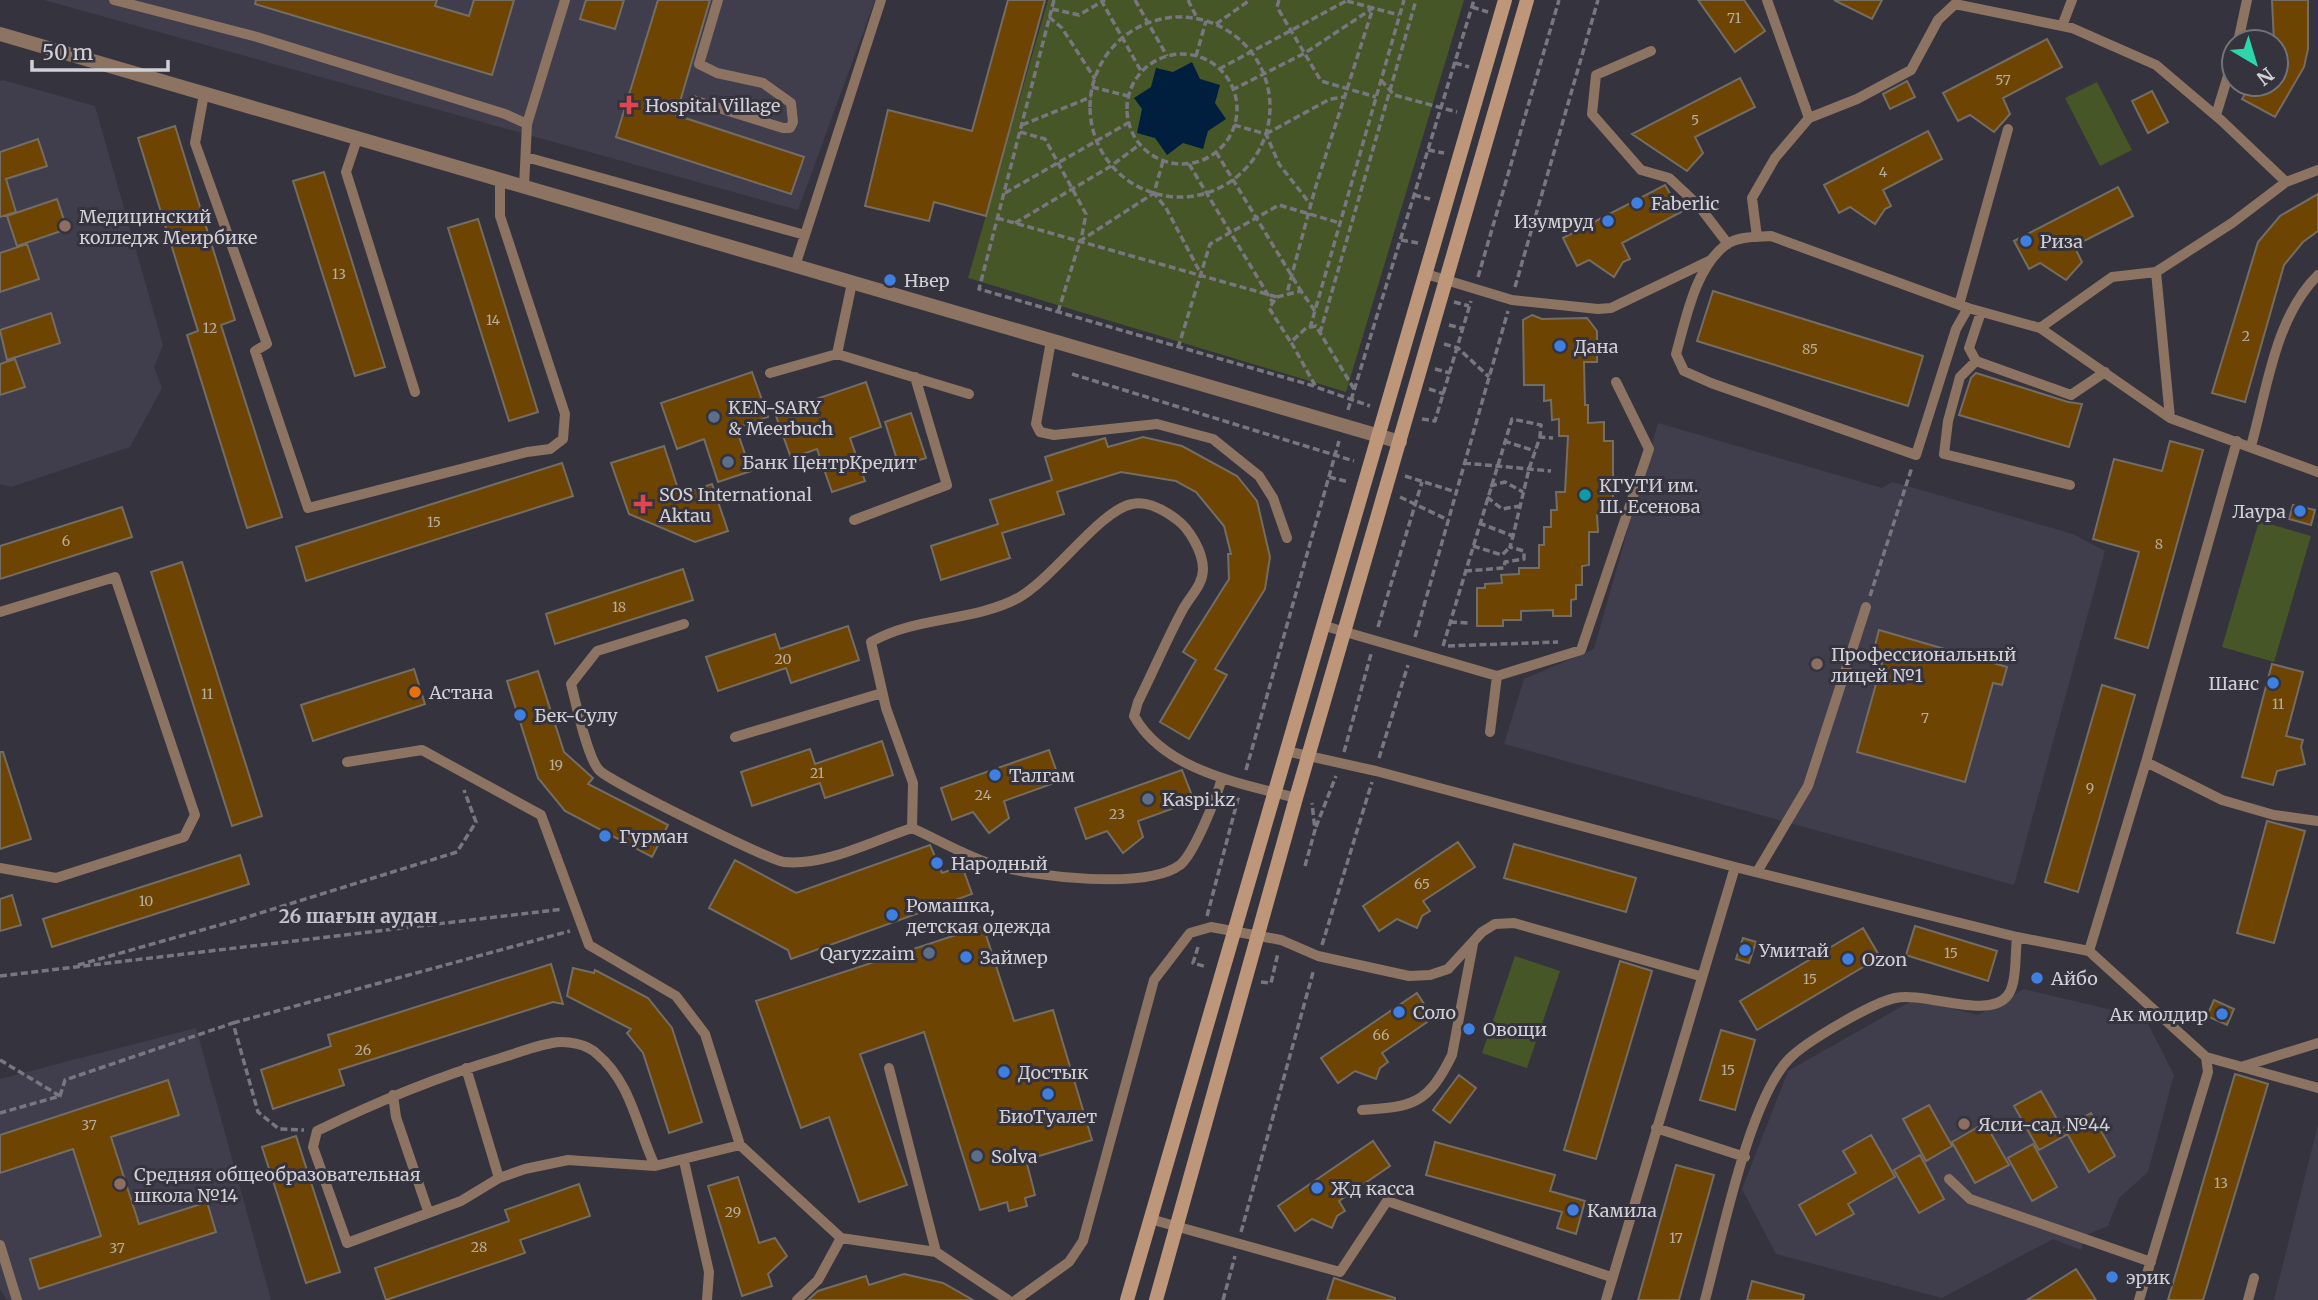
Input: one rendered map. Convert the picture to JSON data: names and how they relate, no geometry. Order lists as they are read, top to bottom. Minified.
{"districts":["26 шағын аудан"],"places":{"health":["Hospital Village","SOS International Aktau"],"other":["Faberlic","Изумруд","Медицинский колледж Меирбике","Риза","Нвер","Дана","KEN-SARY & Meerbuch","Банк ЦентрКредит","КГУТИ им. Ш. Есенова","Лаура","Профессиональный лицей №1","Шанс","Астана","Бек-Сулу","Талгам","Kaspi.kz","Гурман","Народный","Ромашка, детская одежда","Умитай","Qaryzzaim","Займер","Ozon","Айбо","Соло","Ак молдир","Овощи","Достык","БиоТуалет","Ясли-сад №44","Solva","Cредняя общеобразовательная школа №14","Жд касса","Камила","эрик"]},"house_numbers":["71","57","5","4","13","14","12","2","85","15","6","8","18","20","11","11","7","19","21","9","24","23","65","10","15","15","66","26","15","37","13","29","17","28","37"],"scale_bar":"50 m","north":"bottom right"}
